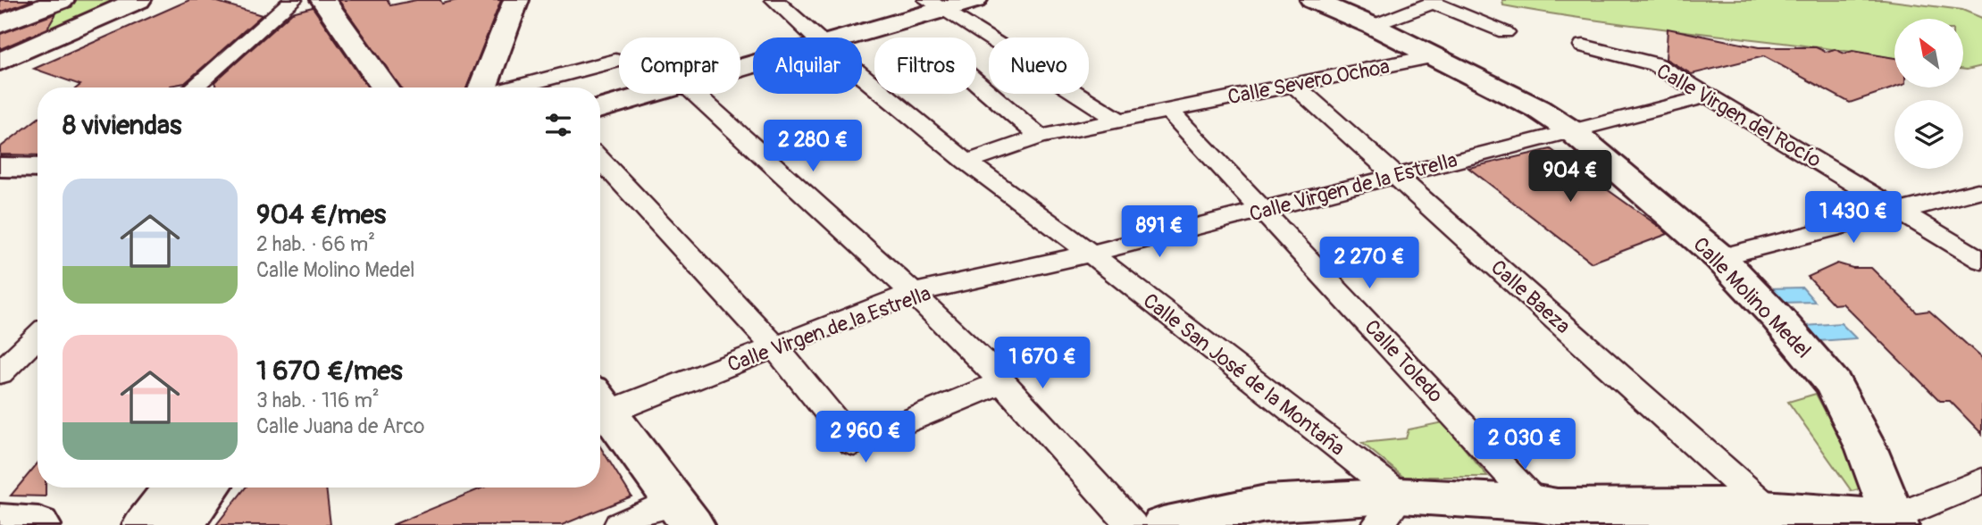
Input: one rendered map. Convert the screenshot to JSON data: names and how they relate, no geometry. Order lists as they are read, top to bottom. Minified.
{"streets":{"street":["Calle Severo Ochoa","Calle Virgen del Rocío","Calle Virgen de la Estrella","Calle Baeza","Calle Molino Medel","Calle Toledo","Calle San José de la Montaña"]},"crossings":[["Calle Severo Ochoa","Calle Baeza"],["Calle Severo Ochoa","Calle Molino Medel"],["Calle Severo Ochoa","Calle Toledo"],["Calle Severo Ochoa","Calle San José de la Montaña"],["Calle Virgen del Rocío","Calle Virgen de la Estrella"],["Calle Virgen de la Estrella","Calle Baeza"],["Calle Virgen de la Estrella","Calle Molino Medel"],["Calle Virgen de la Estrella","Calle Toledo"],["Calle Virgen de la Estrella","Calle San José de la Montaña"]],"north":"top left","page":{"chip":["Comprar","Alquilar","Filtros","Nuevo"],"heading":"8 viviendas","price":["2 280 €","904 €","1 430 €","891 €","2 270 €","1 670 €","2 960 €","2 030 €"],"list":[{"name":"904 €/mes","note":"2 hab. · 66 m² · Calle Molino Medel"},{"name":"1 670 €/mes","note":"3 hab. · 116 m² · Calle Juana de Arco"}]}}
